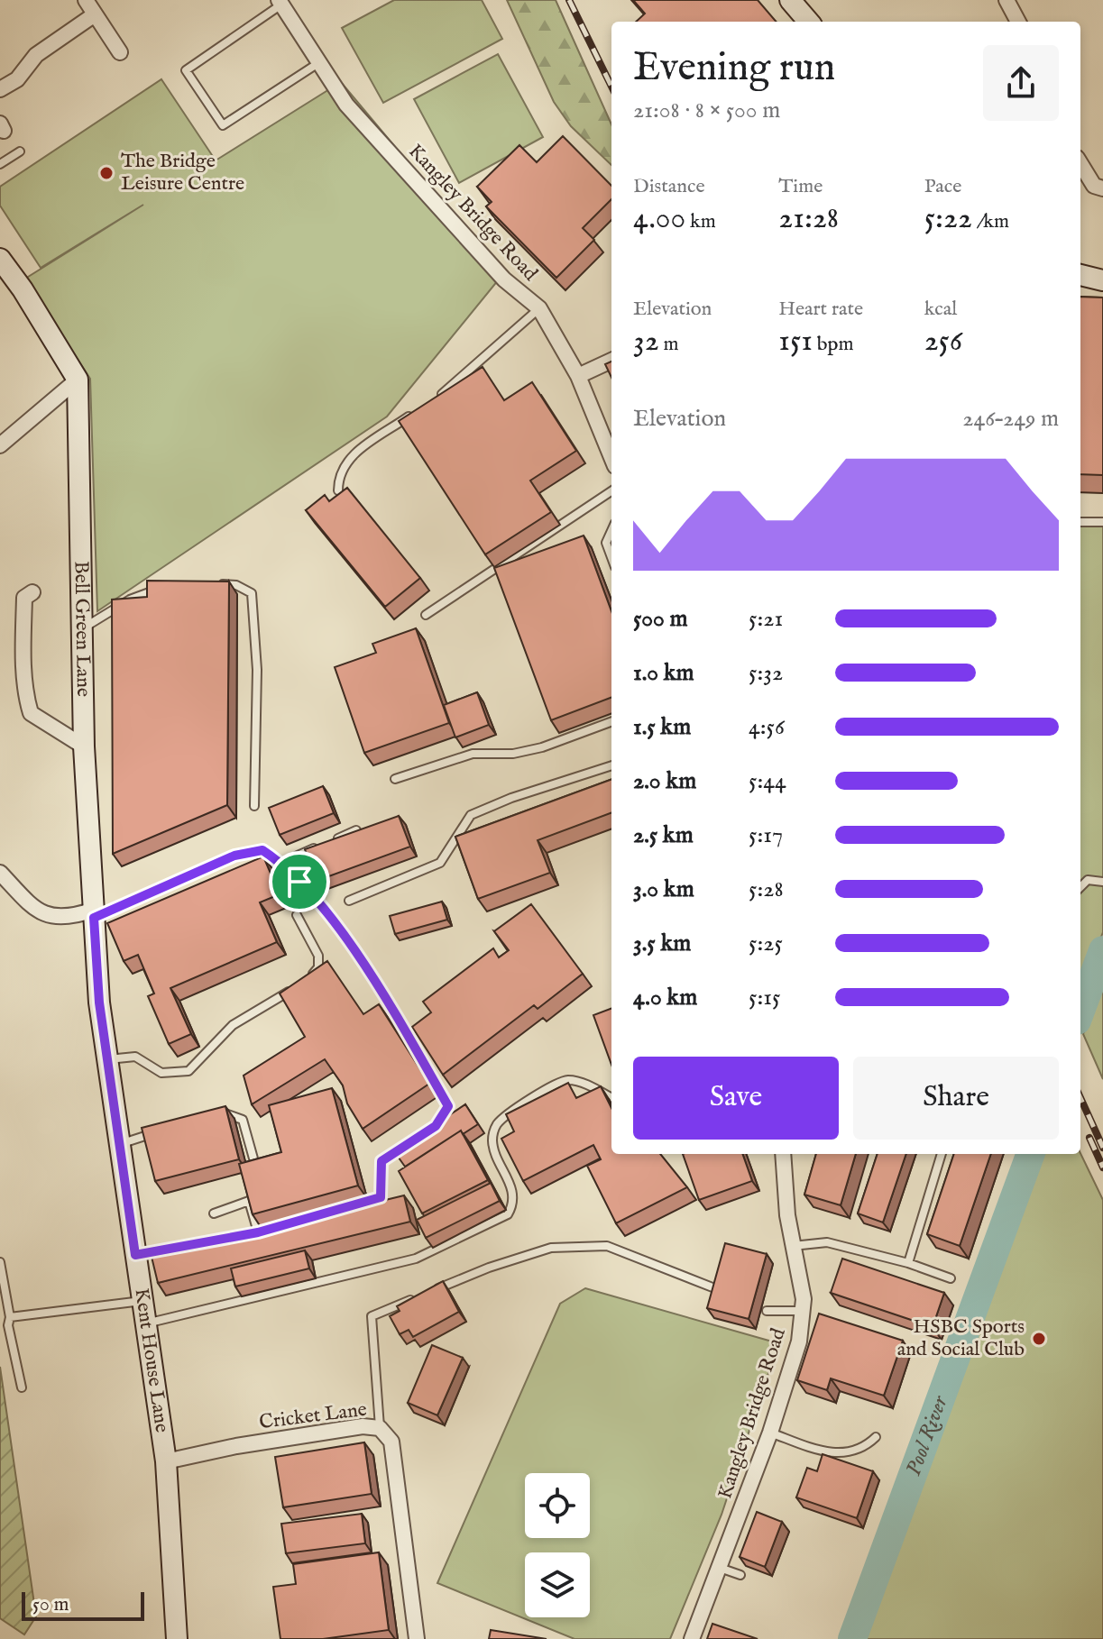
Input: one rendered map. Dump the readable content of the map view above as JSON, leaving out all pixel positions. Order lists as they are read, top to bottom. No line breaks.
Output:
{"streets":{"street":["Kangley Bridge Road","Bell Green Lane","Kent House Lane","Cricket Lane"]},"crossings":[["Bell Green Lane","Kent House Lane"],["Kent House Lane","Cricket Lane"]],"water":["Pool River"],"places":["The Bridge Leisure Centre","HSBC Sports and Social Club"],"scale_bar":"50 m","page":{"heading":["Evening run","21:08 · 8 × 500 m"],"stats":[["Distance","4.00 km"],["Time","21:28"],["Pace","5:22 /km"],["Elevation","32 m"],["Heart rate","151 bpm"],["kcal","256"]],"chart":["Elevation","246–249 m"],"list":[{"name":"500 m","note":"5:21"},{"name":"1.0 km","note":"5:32"},{"name":"1.5 km","note":"4:56"},{"name":"2.0 km","note":"5:44"},{"name":"2.5 km","note":"5:17"},{"name":"3.0 km","note":"5:28"},{"name":"3.5 km","note":"5:25"},{"name":"4.0 km","note":"5:15"}],"buttons":["Save","Share"],"scale":"50 m"}}
